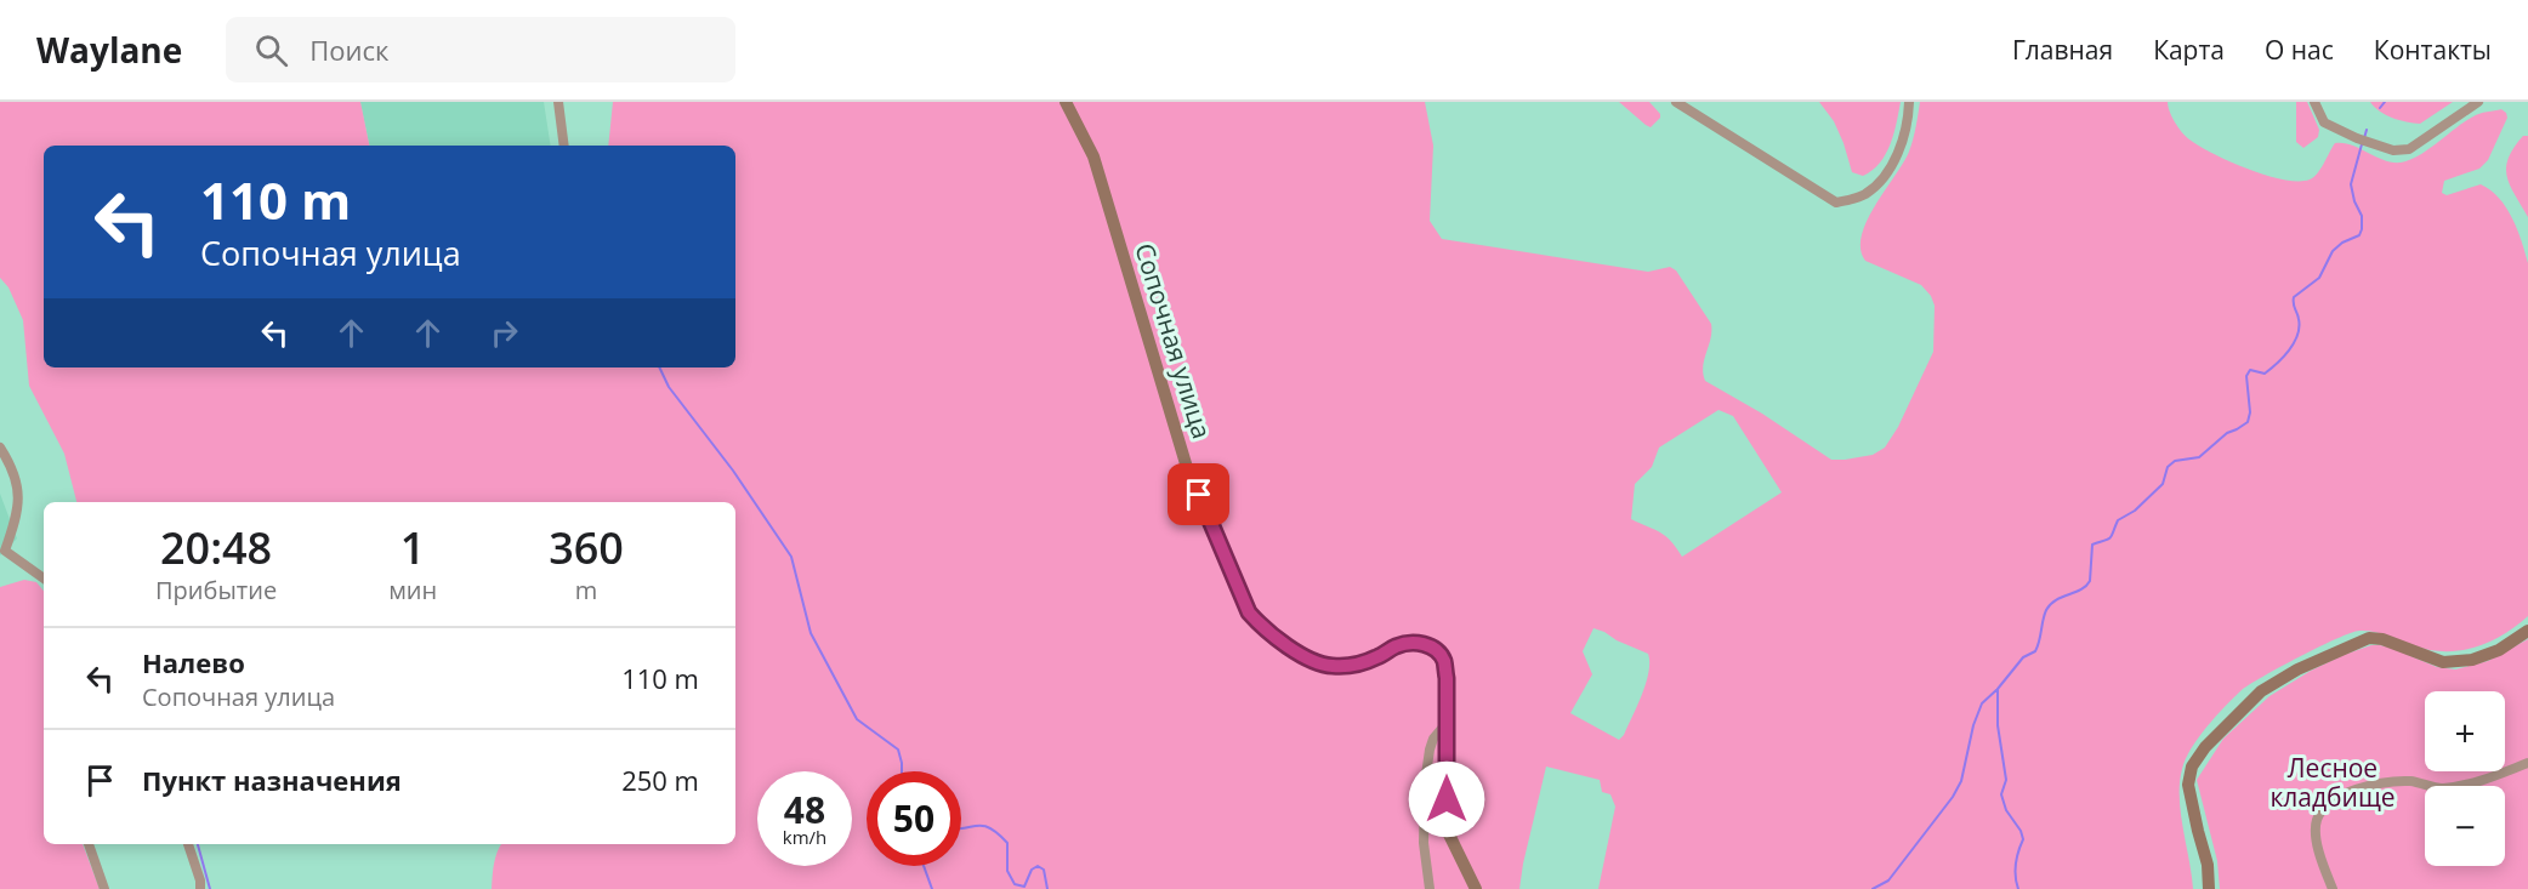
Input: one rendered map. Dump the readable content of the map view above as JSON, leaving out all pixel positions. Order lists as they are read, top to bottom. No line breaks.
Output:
{"streets":{"main road":["Сопочная улица"]},"parks":["Лесное кладбище"],"page":{"header":"Waylane","search":"Поиск","nav":["Главная","Карта","О нас","Контакты"],"turn":["110 m","Сопочная улица"],"eta":["20:48","Прибытие","1","мин","360","m"],"list":[{"name":"Налево","note":"Сопочная улица","value":"110 m"},{"name":"Пункт назначения","value":"250 m"}],"map_buttons":["+","−"],"speed":"48 km/h","limit":"50"}}
